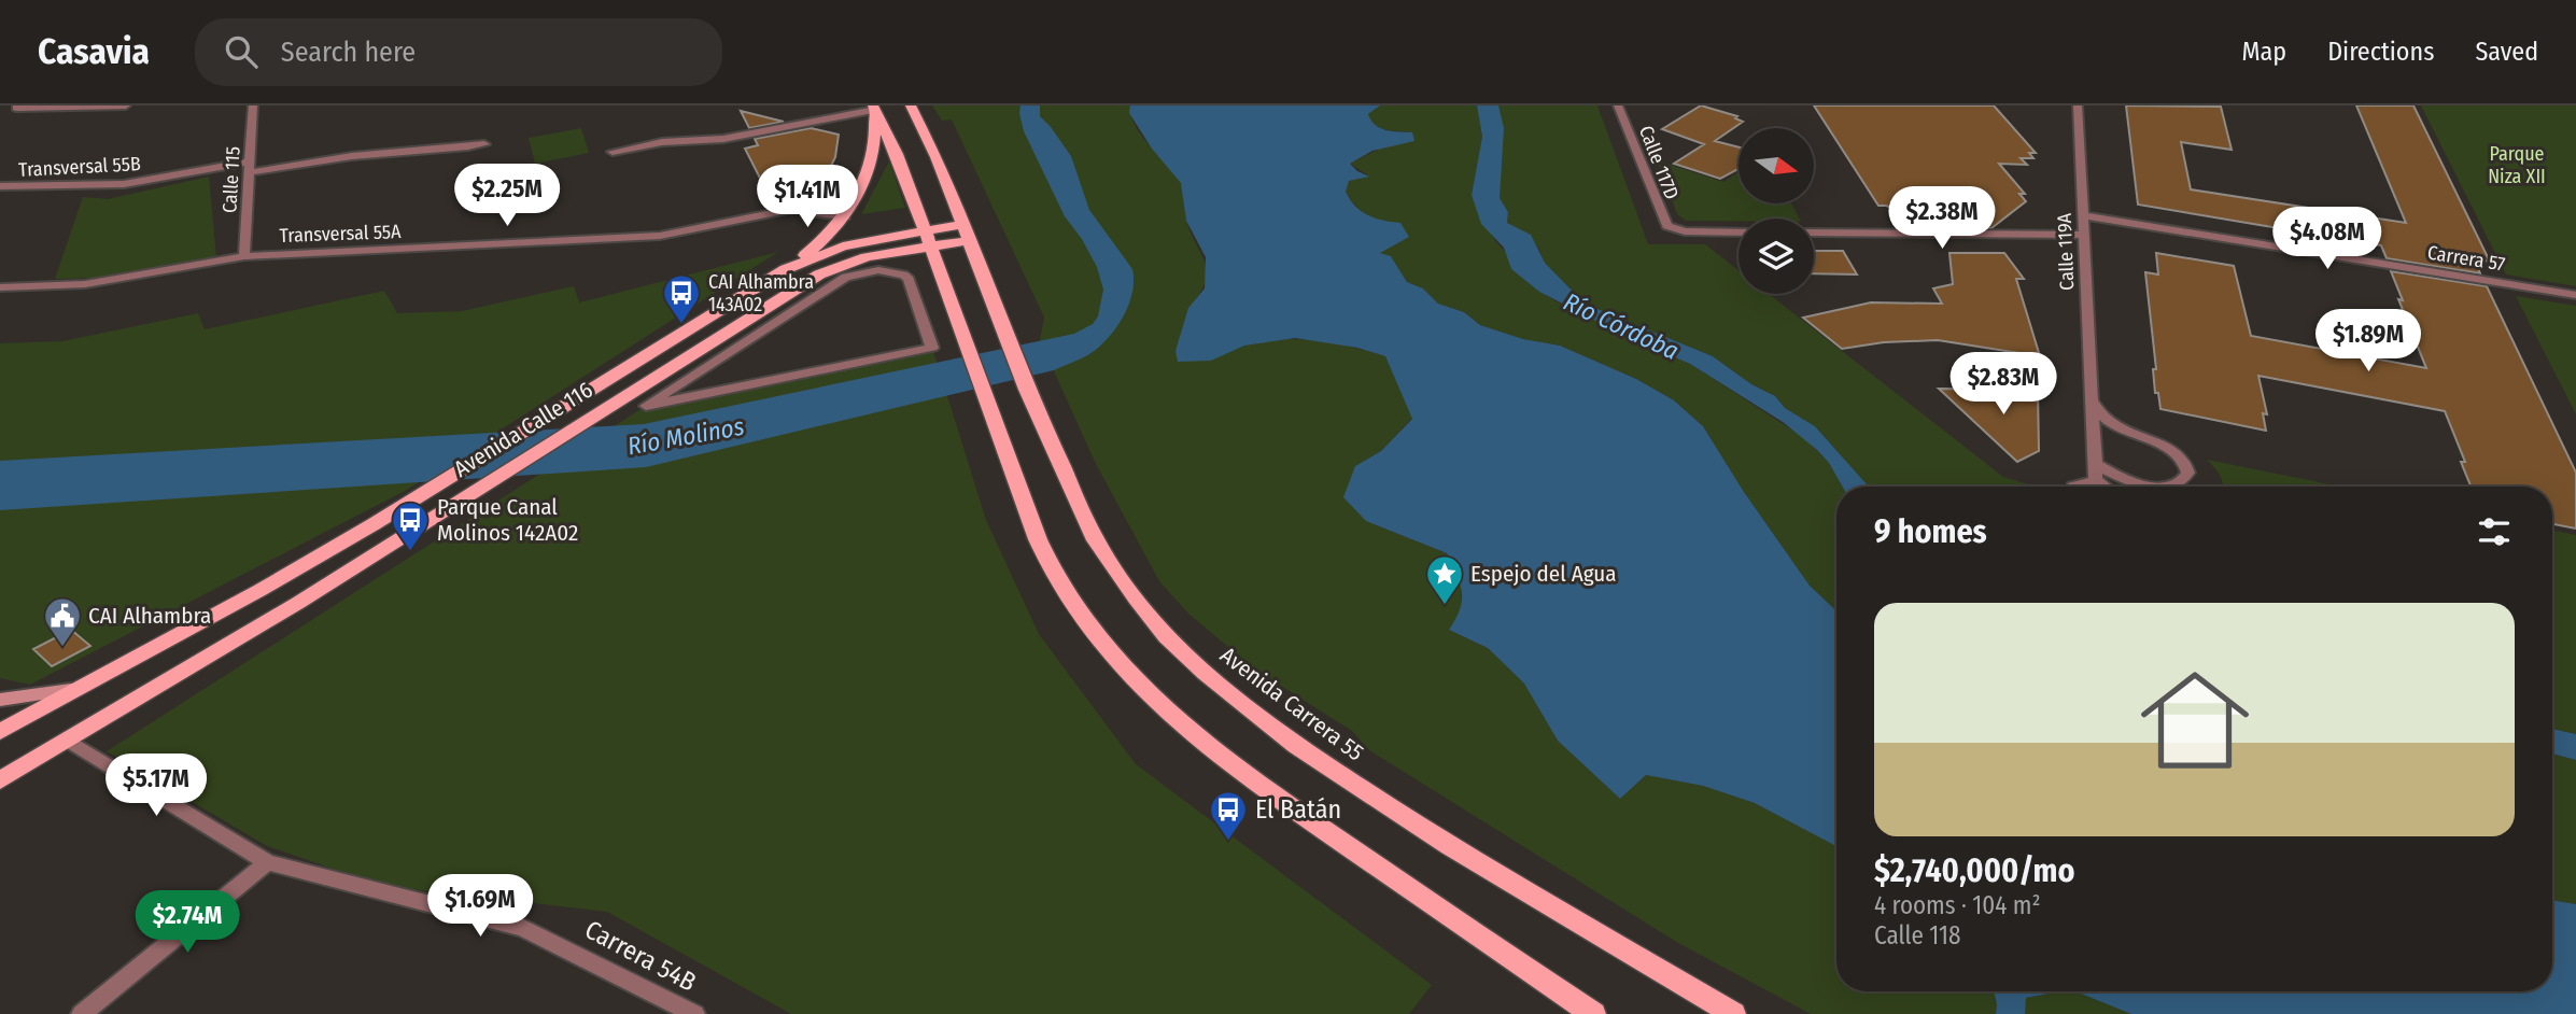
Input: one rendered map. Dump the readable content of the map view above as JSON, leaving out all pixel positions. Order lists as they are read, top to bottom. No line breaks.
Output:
{"streets":{"main road":["Avenida Calle 116","Avenida Carrera 55"],"street":["Calle 117D","Transversal 55B","Calle 115","Transversal 55A","Calle 119A","Carrera 57","Carrera 54B"]},"crossings":[["Transversal 55B","Calle 115"],["Calle 115","Transversal 55A"],["Calle 119A","Carrera 57"],["Avenida Calle 116","Avenida Carrera 55"],["Avenida Calle 116","Carrera 54B"]],"water":["Río Córdoba","Río Molinos"],"parks":["Parque Niza XII"],"places":{"bus stop":["CAI Alhambra 143A02","Parque Canal Molinos 142A02","El Batán"],"place":["Espejo del Agua"],"public building":["CAI Alhambra"]},"north":"right","page":{"header":"Casavia","search":"Search here","nav":["Map","Directions","Saved"],"price":["$2.25M","$1.41M","$2.38M","$4.08M","$1.89M","$2.83M","$5.17M","$1.69M","$2.74M"],"heading":"9 homes","list":[{"name":"$2,740,000/mo","note":"4 rooms · 104 m² · Calle 118"}]}}
